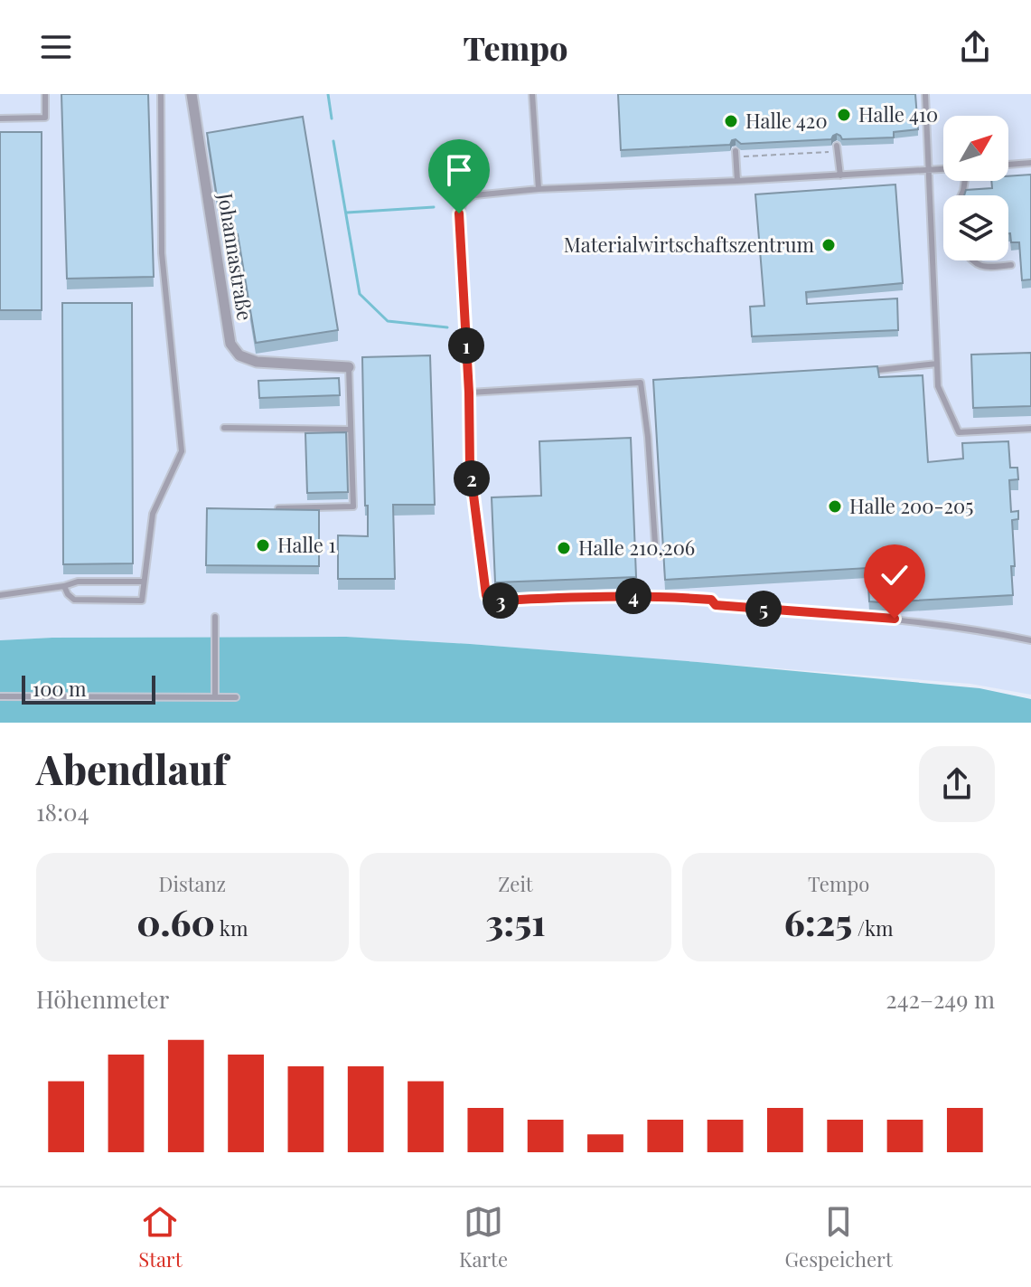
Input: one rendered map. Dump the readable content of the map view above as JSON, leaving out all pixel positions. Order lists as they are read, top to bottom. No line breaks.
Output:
{"streets":{"street":["Johannastraße"]},"places":["Halle 410","Halle 420","Materialwirtschaftszentrum","Halle 200-205","Halle 1","Halle 210,206"],"scale_bar":"100 m","north":"top right","page":{"header":"Tempo","pins":["1","2","4","3","5"],"scale":"100 m","heading":["Abendlauf","18:04"],"stats":[["Distanz","0.60 km"],["Zeit","3:51"],["Tempo","6:25 /km"]],"chart":["Höhenmeter","242–249 m"],"tabs":["Start","Karte","Gespeichert"]}}
